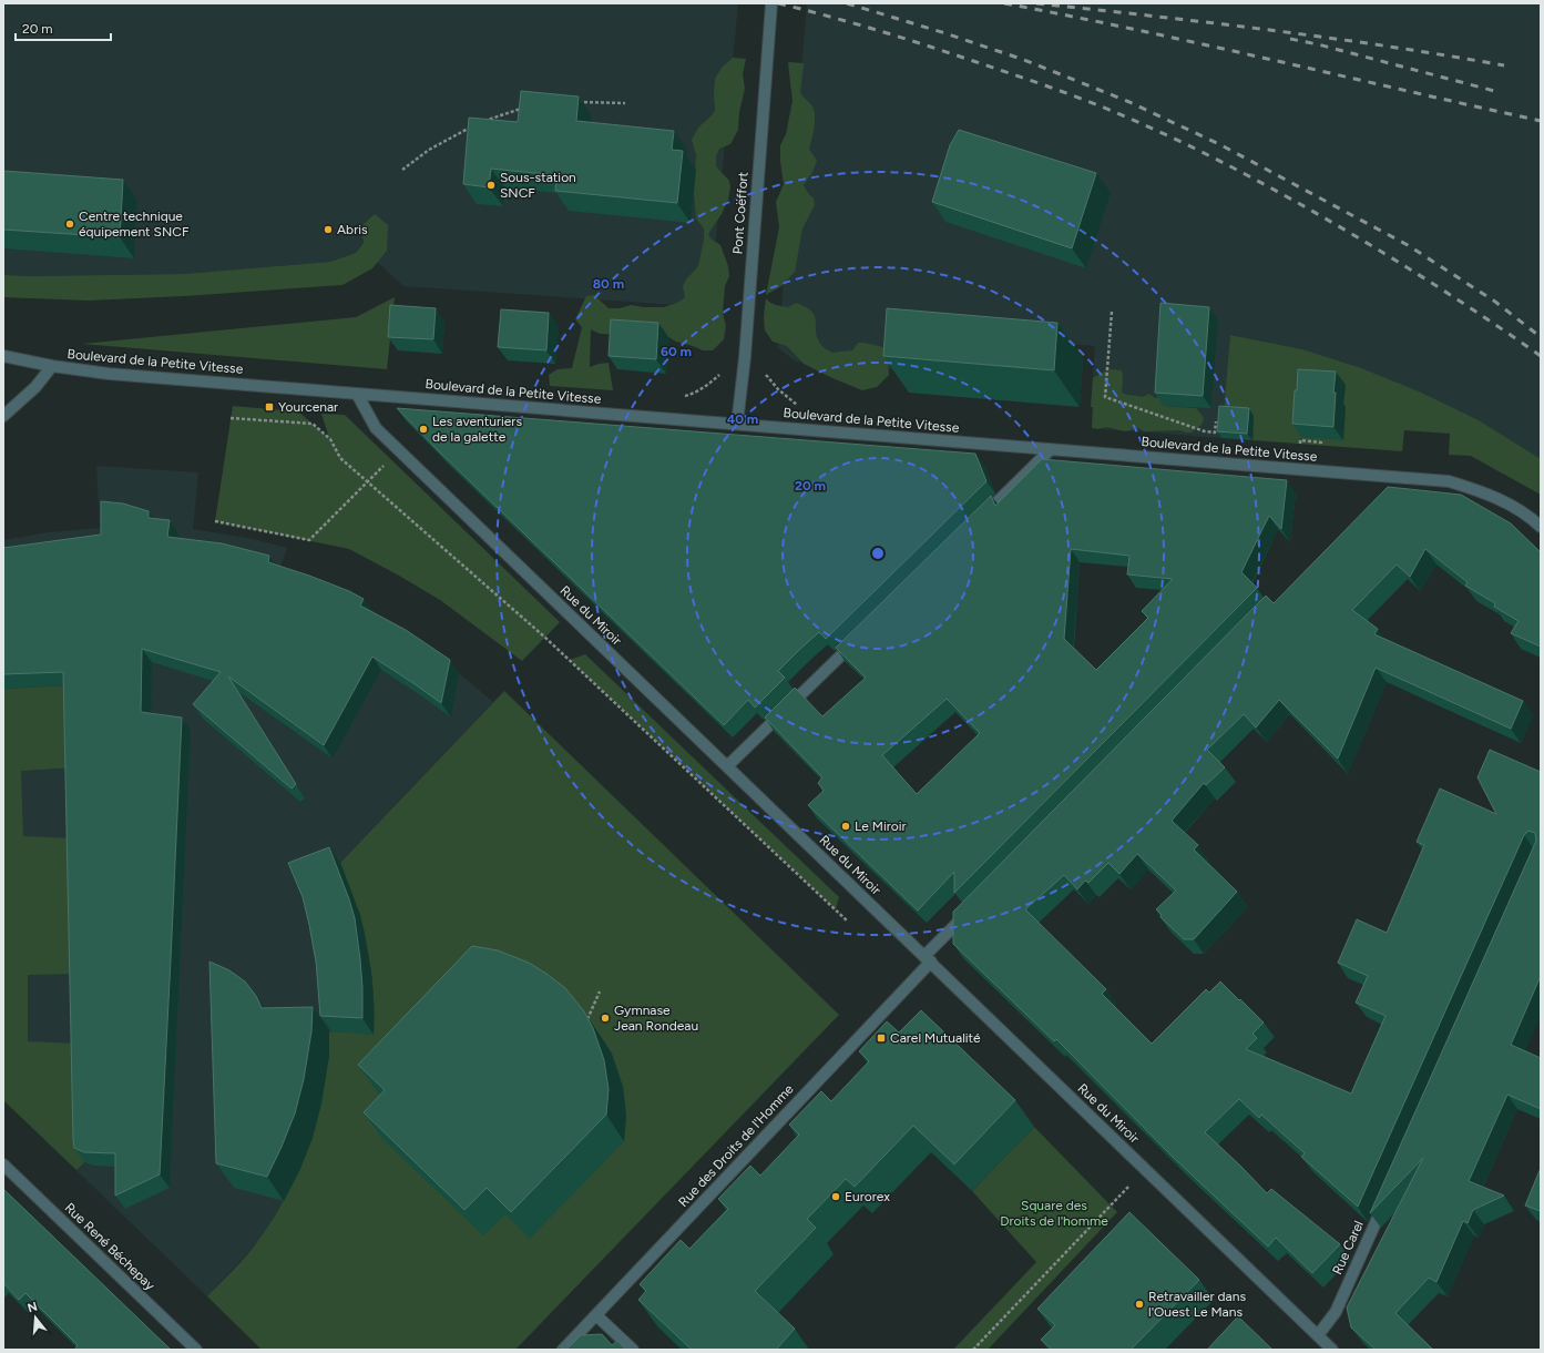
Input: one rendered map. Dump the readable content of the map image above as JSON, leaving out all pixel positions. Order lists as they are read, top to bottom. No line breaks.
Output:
{"streets":{"street":["Pont Coëffort","Boulevard de la Petite Vitesse","Rue du Miroir","Rue des Droits de l'Homme","Rue René Béchepay","Rue Carel"]},"crossings":[["Pont Coëffort","Boulevard de la Petite Vitesse"],["Boulevard de la Petite Vitesse","Rue du Miroir"],["Rue du Miroir","Rue des Droits de l'Homme"],["Rue du Miroir","Rue Carel"]],"parks":["Square des Droits de l'homme"],"places":{"other":["Sous-station SNCF","Centre technique équipement SNCF","Abris","Les aventuriers de la galette","Le Miroir","Gymnase Jean Rondeau","Eurorex","Retravailler dans l'Ouest Le Mans"],"transit":["Yourcenar","Carel Mutualité"]},"scale_bar":"20 m","north":"top","rings":["80 m","60 m","40 m","20 m"]}
